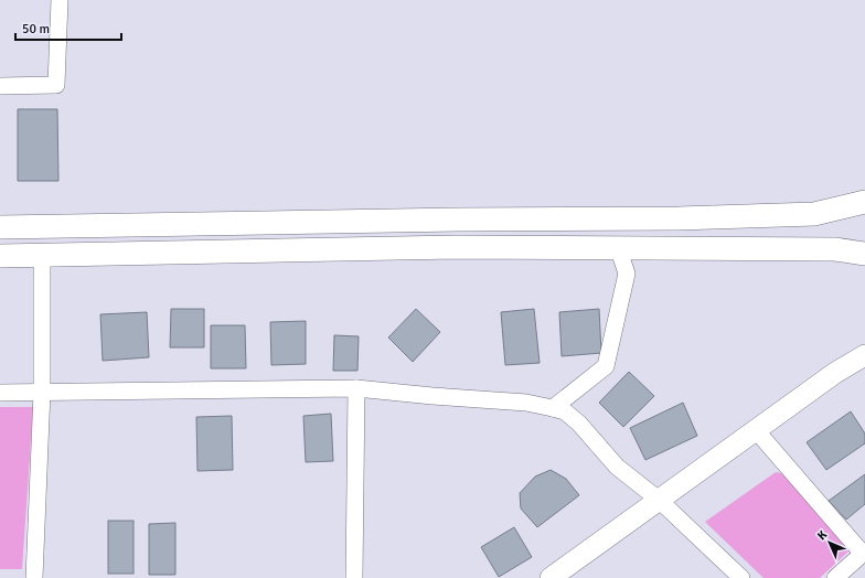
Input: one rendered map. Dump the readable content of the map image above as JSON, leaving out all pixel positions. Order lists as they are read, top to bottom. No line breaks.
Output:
{"scale_bar":"50 m","north":"top left"}
